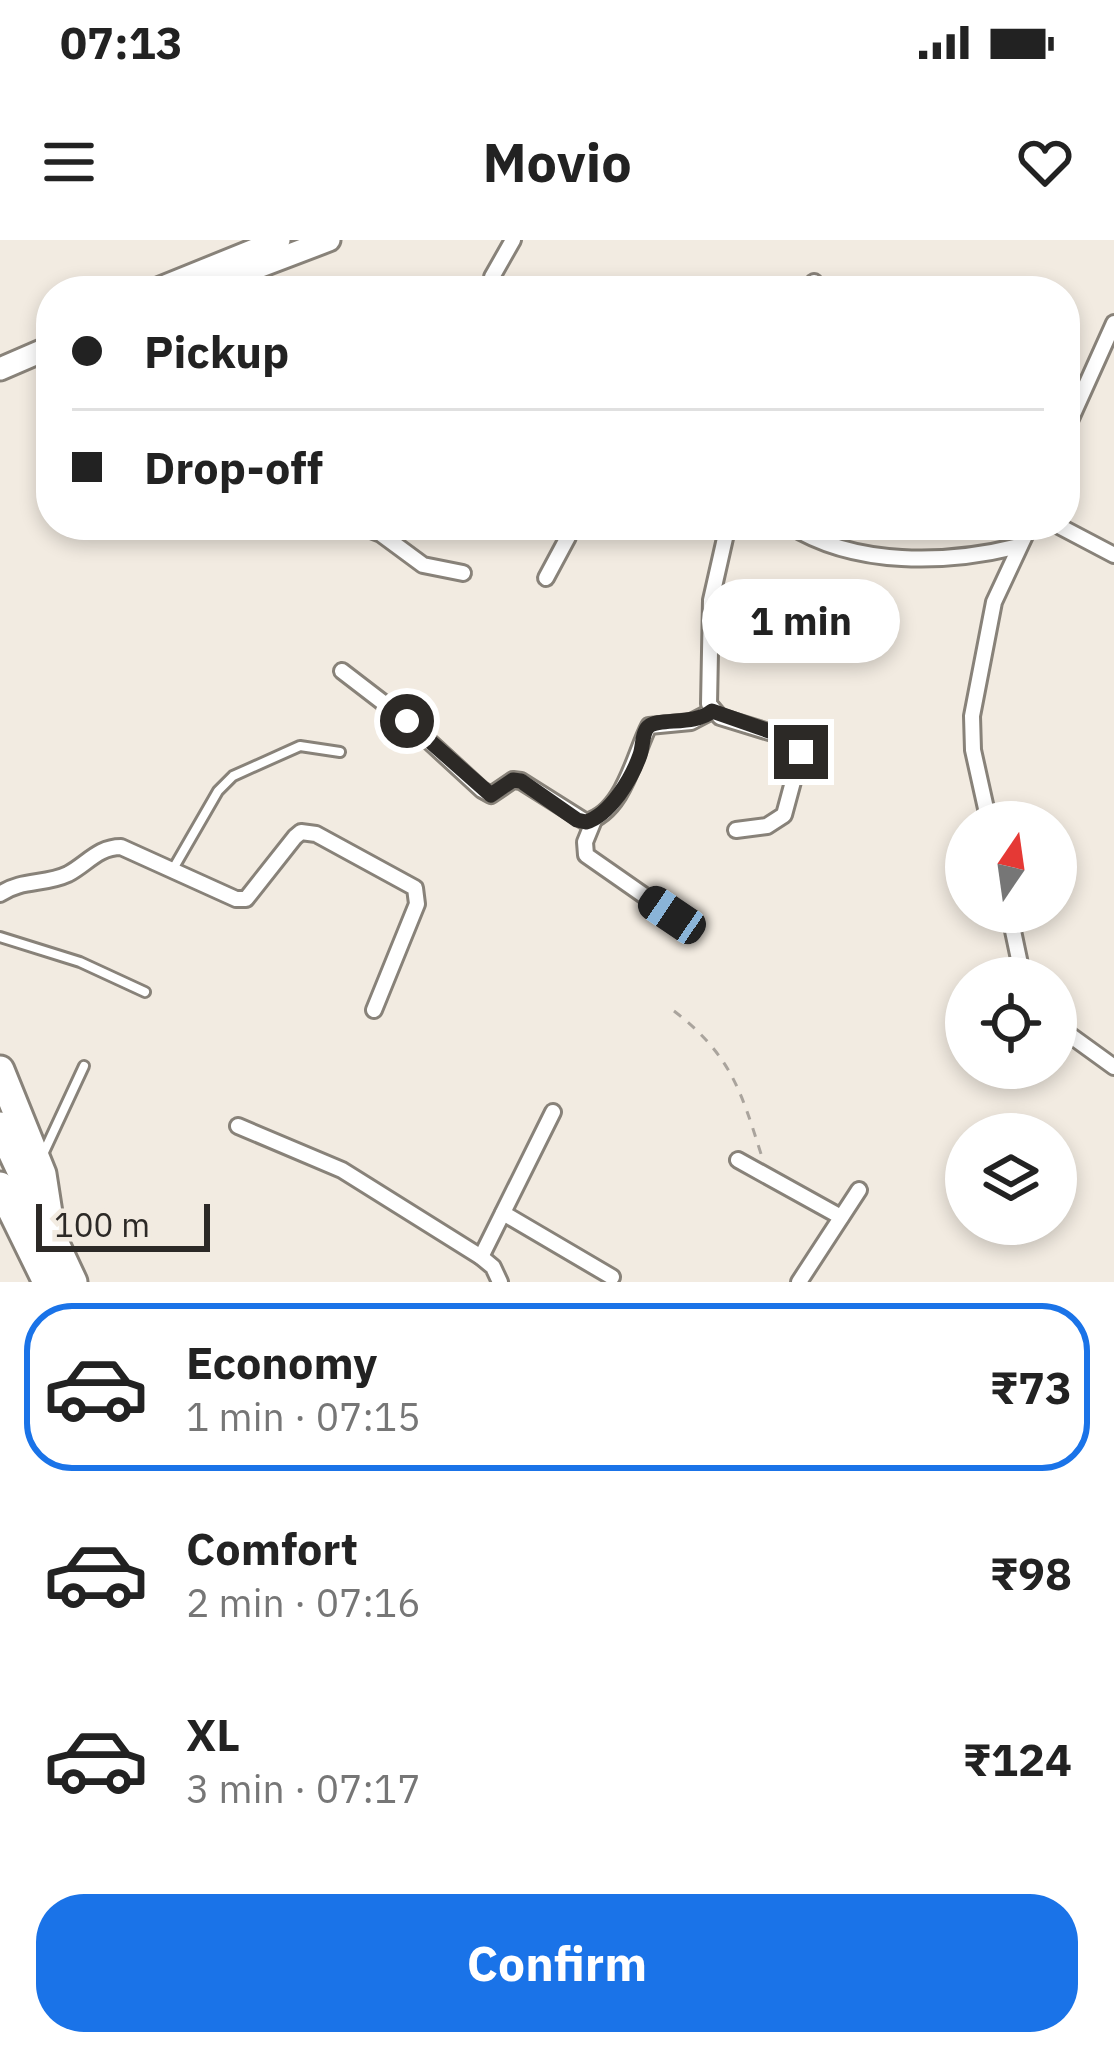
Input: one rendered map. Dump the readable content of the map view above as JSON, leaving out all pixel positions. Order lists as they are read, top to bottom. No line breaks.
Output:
{"scale_bar":"100 m","north":"top","page":{"status":"07:13","header":"Movio","banner":["Pickup","Drop-off"],"bubble":"1 min","scale":"100 m","list":[{"name":"Economy","note":"1 min · 07:15","value":"₹73"},{"name":"Comfort","note":"2 min · 07:16","value":"₹98"},{"name":"XL","note":"3 min · 07:17","value":"₹124"}],"buttons":"Confirm"}}
